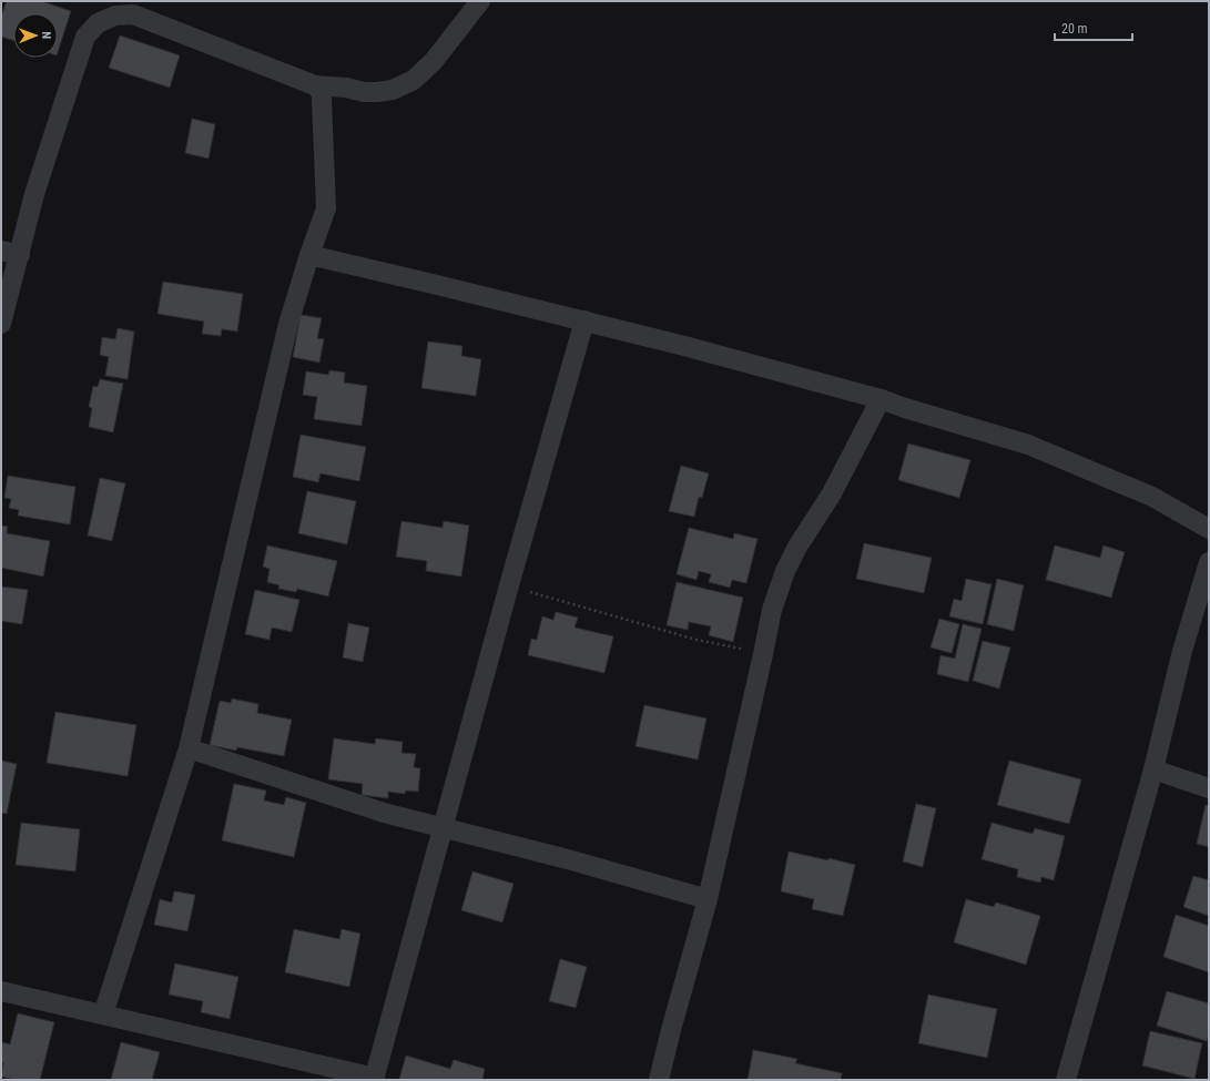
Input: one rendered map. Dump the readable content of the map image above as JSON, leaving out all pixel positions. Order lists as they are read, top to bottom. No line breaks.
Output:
{"scale_bar":"20 m","north":"right"}
